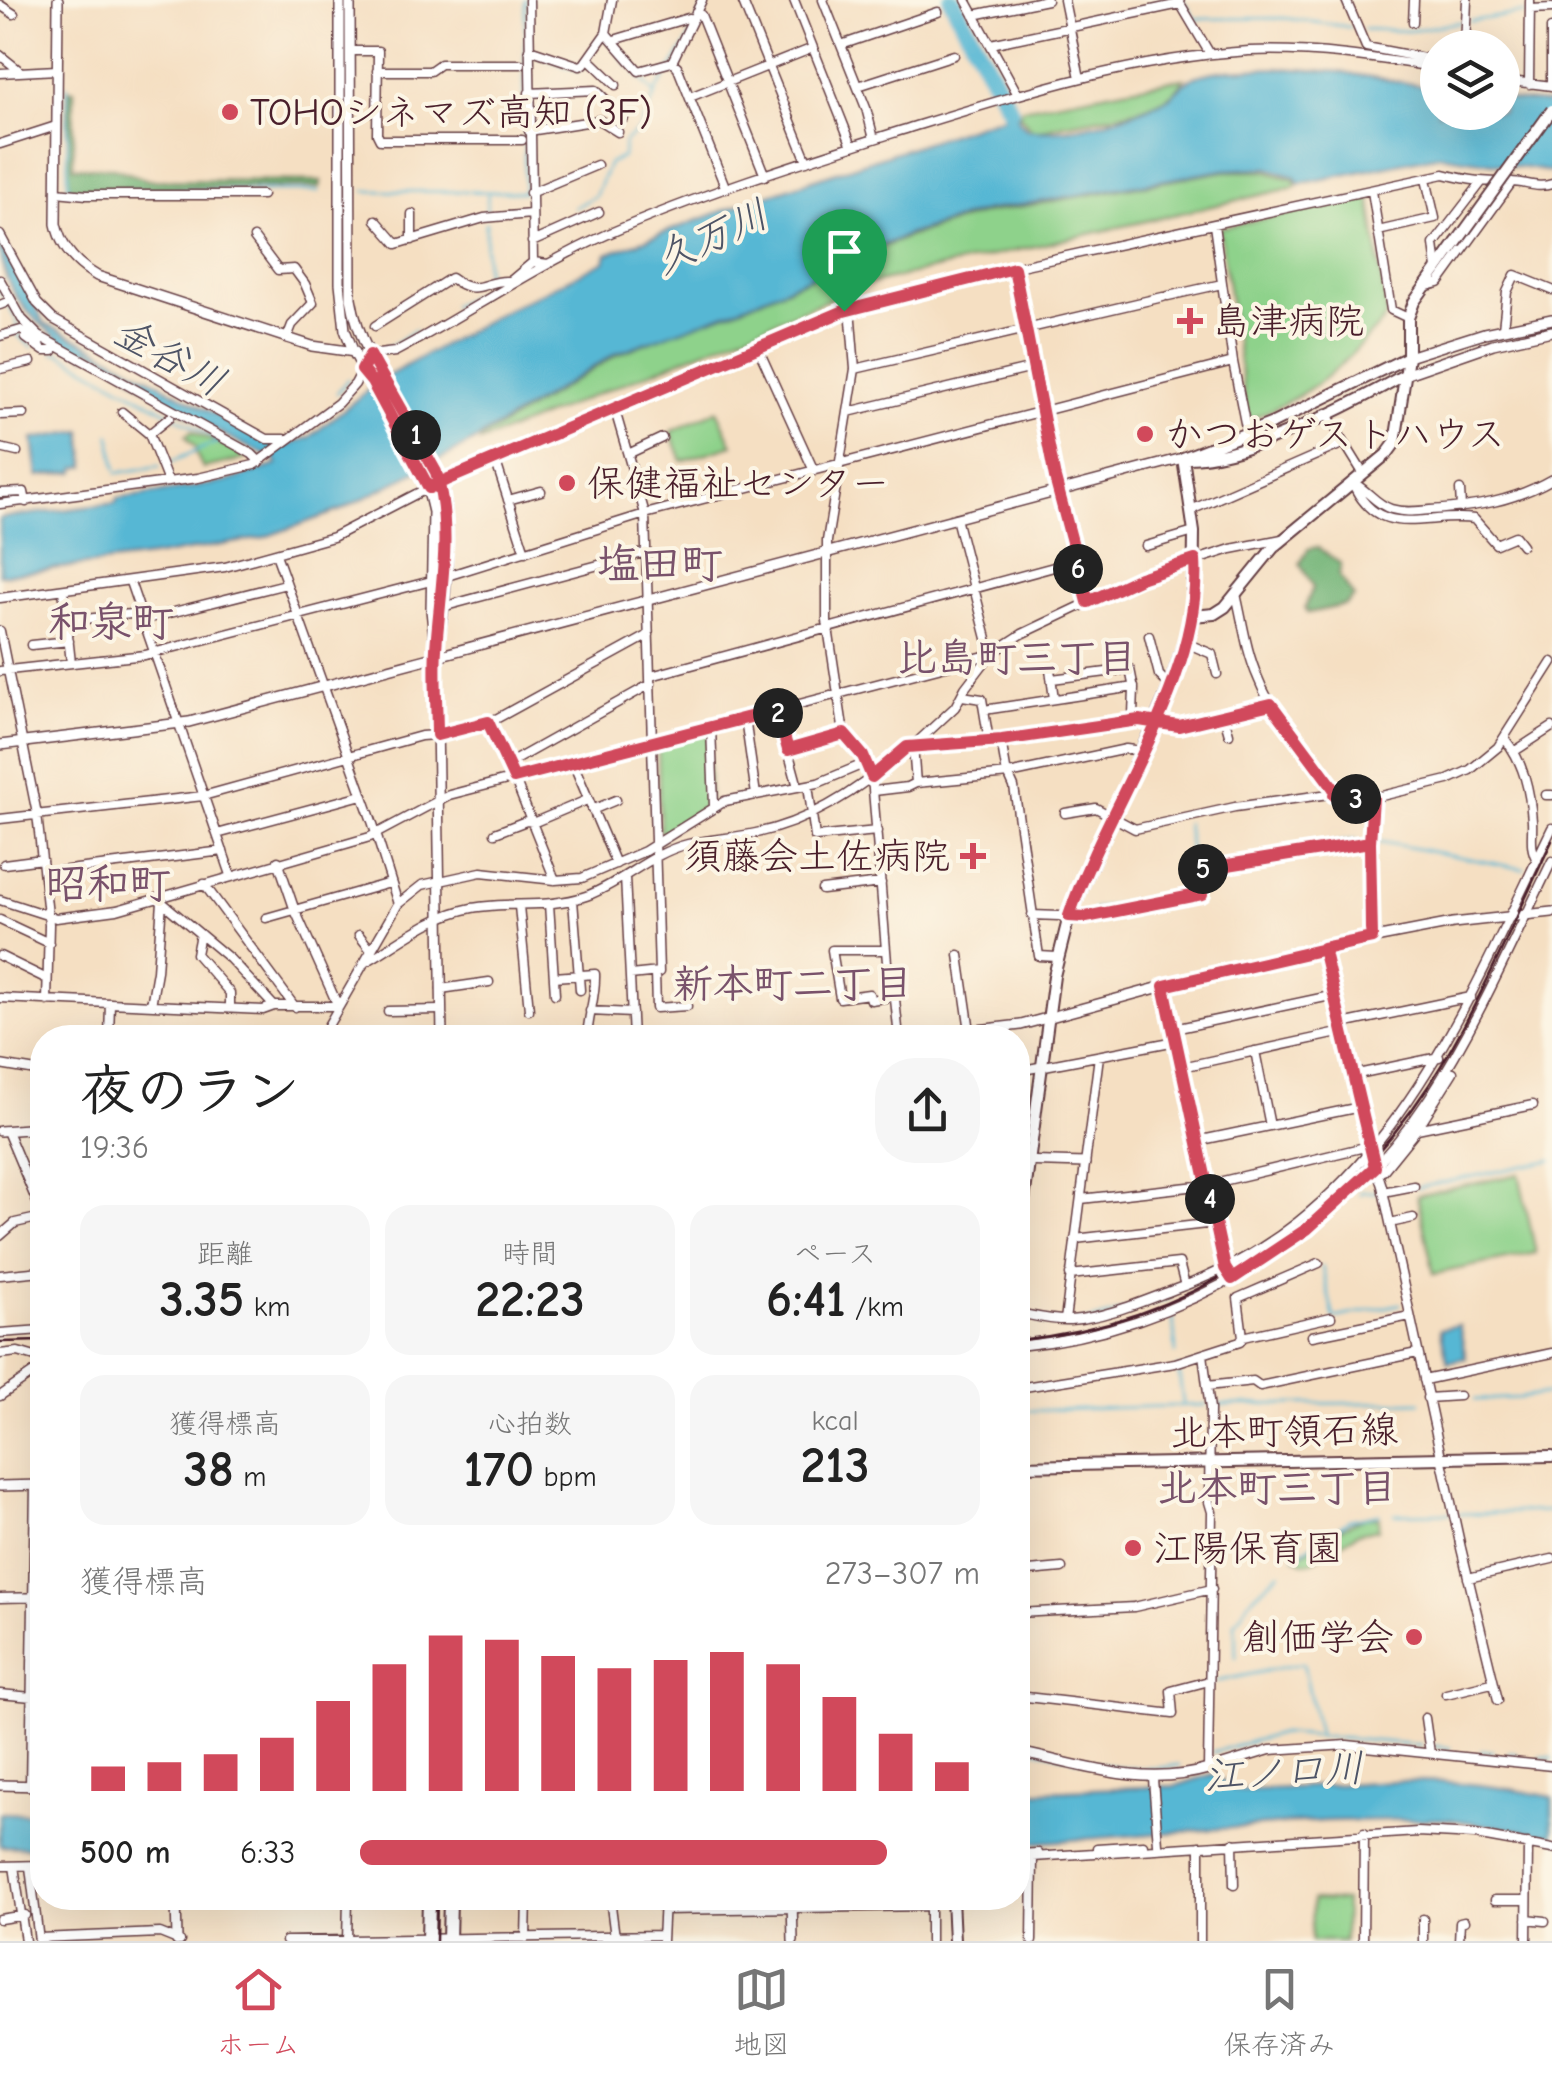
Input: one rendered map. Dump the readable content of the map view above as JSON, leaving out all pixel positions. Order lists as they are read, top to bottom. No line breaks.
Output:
{"streets":{"main road":["北本町領石線"]},"districts":["塩田町","和泉町","比島町三丁目","昭和町","新本町二丁目","北本町三丁目"],"water":["久万川","金谷川","江ノ口川"],"places":{"other":["TOHOシネマズ高知 (3F)","かつおゲストハウス","保健福祉センター","江陽保育園","創価学会"],"health":["島津病院","須藤会土佐病院"]},"page":{"pins":["1","6","2","3","5","4"],"heading":["夜のラン","19:36"],"stats":[["距離","3.35 km"],["時間","22:23"],["ペース","6:41 /km"],["獲得標高","38 m"],["心拍数","170 bpm"],["kcal","213"]],"chart":["獲得標高","273–307 m"],"list":[{"name":"500 m","note":"6:33"}],"tabs":["ホーム","地図","保存済み"]}}
